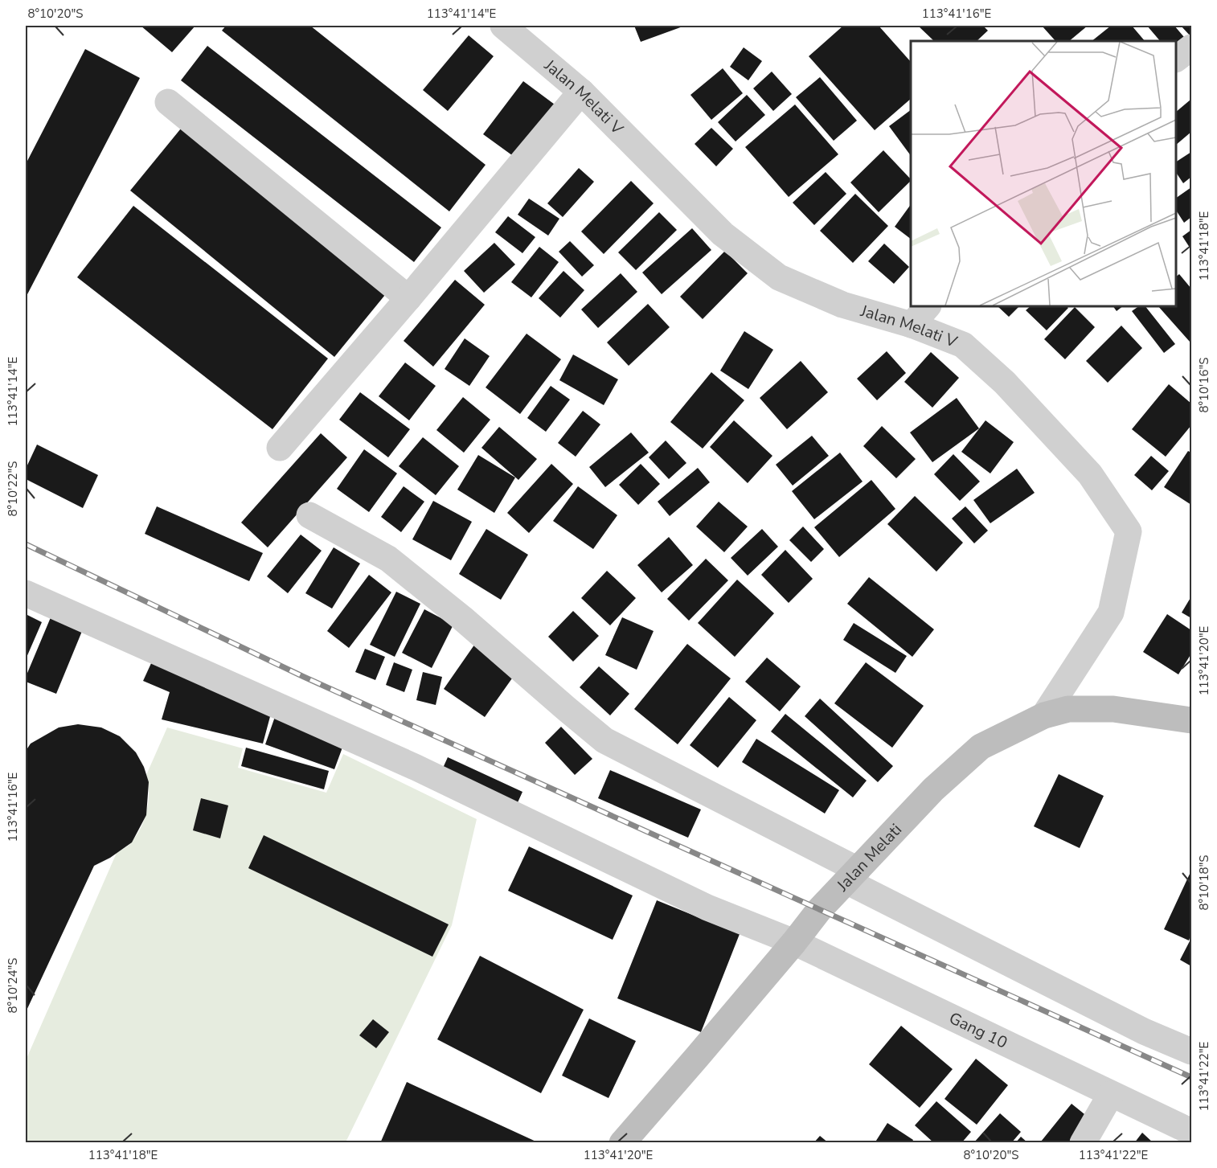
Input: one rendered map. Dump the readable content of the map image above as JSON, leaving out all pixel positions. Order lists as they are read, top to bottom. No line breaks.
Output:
{"streets":{"main road":["Jalan Melati"],"street":["Jalan Melati V","Gang 10"]},"crossings":[["Jalan Melati V","Jalan Melati"],["Jalan Melati","Gang 10"]],"coordinates":["8°10'20\"S","113°41'14\"E","113°41'16\"E","113°41'18\"E","8°10'16\"S","8°10'22\"S","113°41'20\"E","8°10'18\"S","8°10'24\"S","113°41'22\"E"]}
